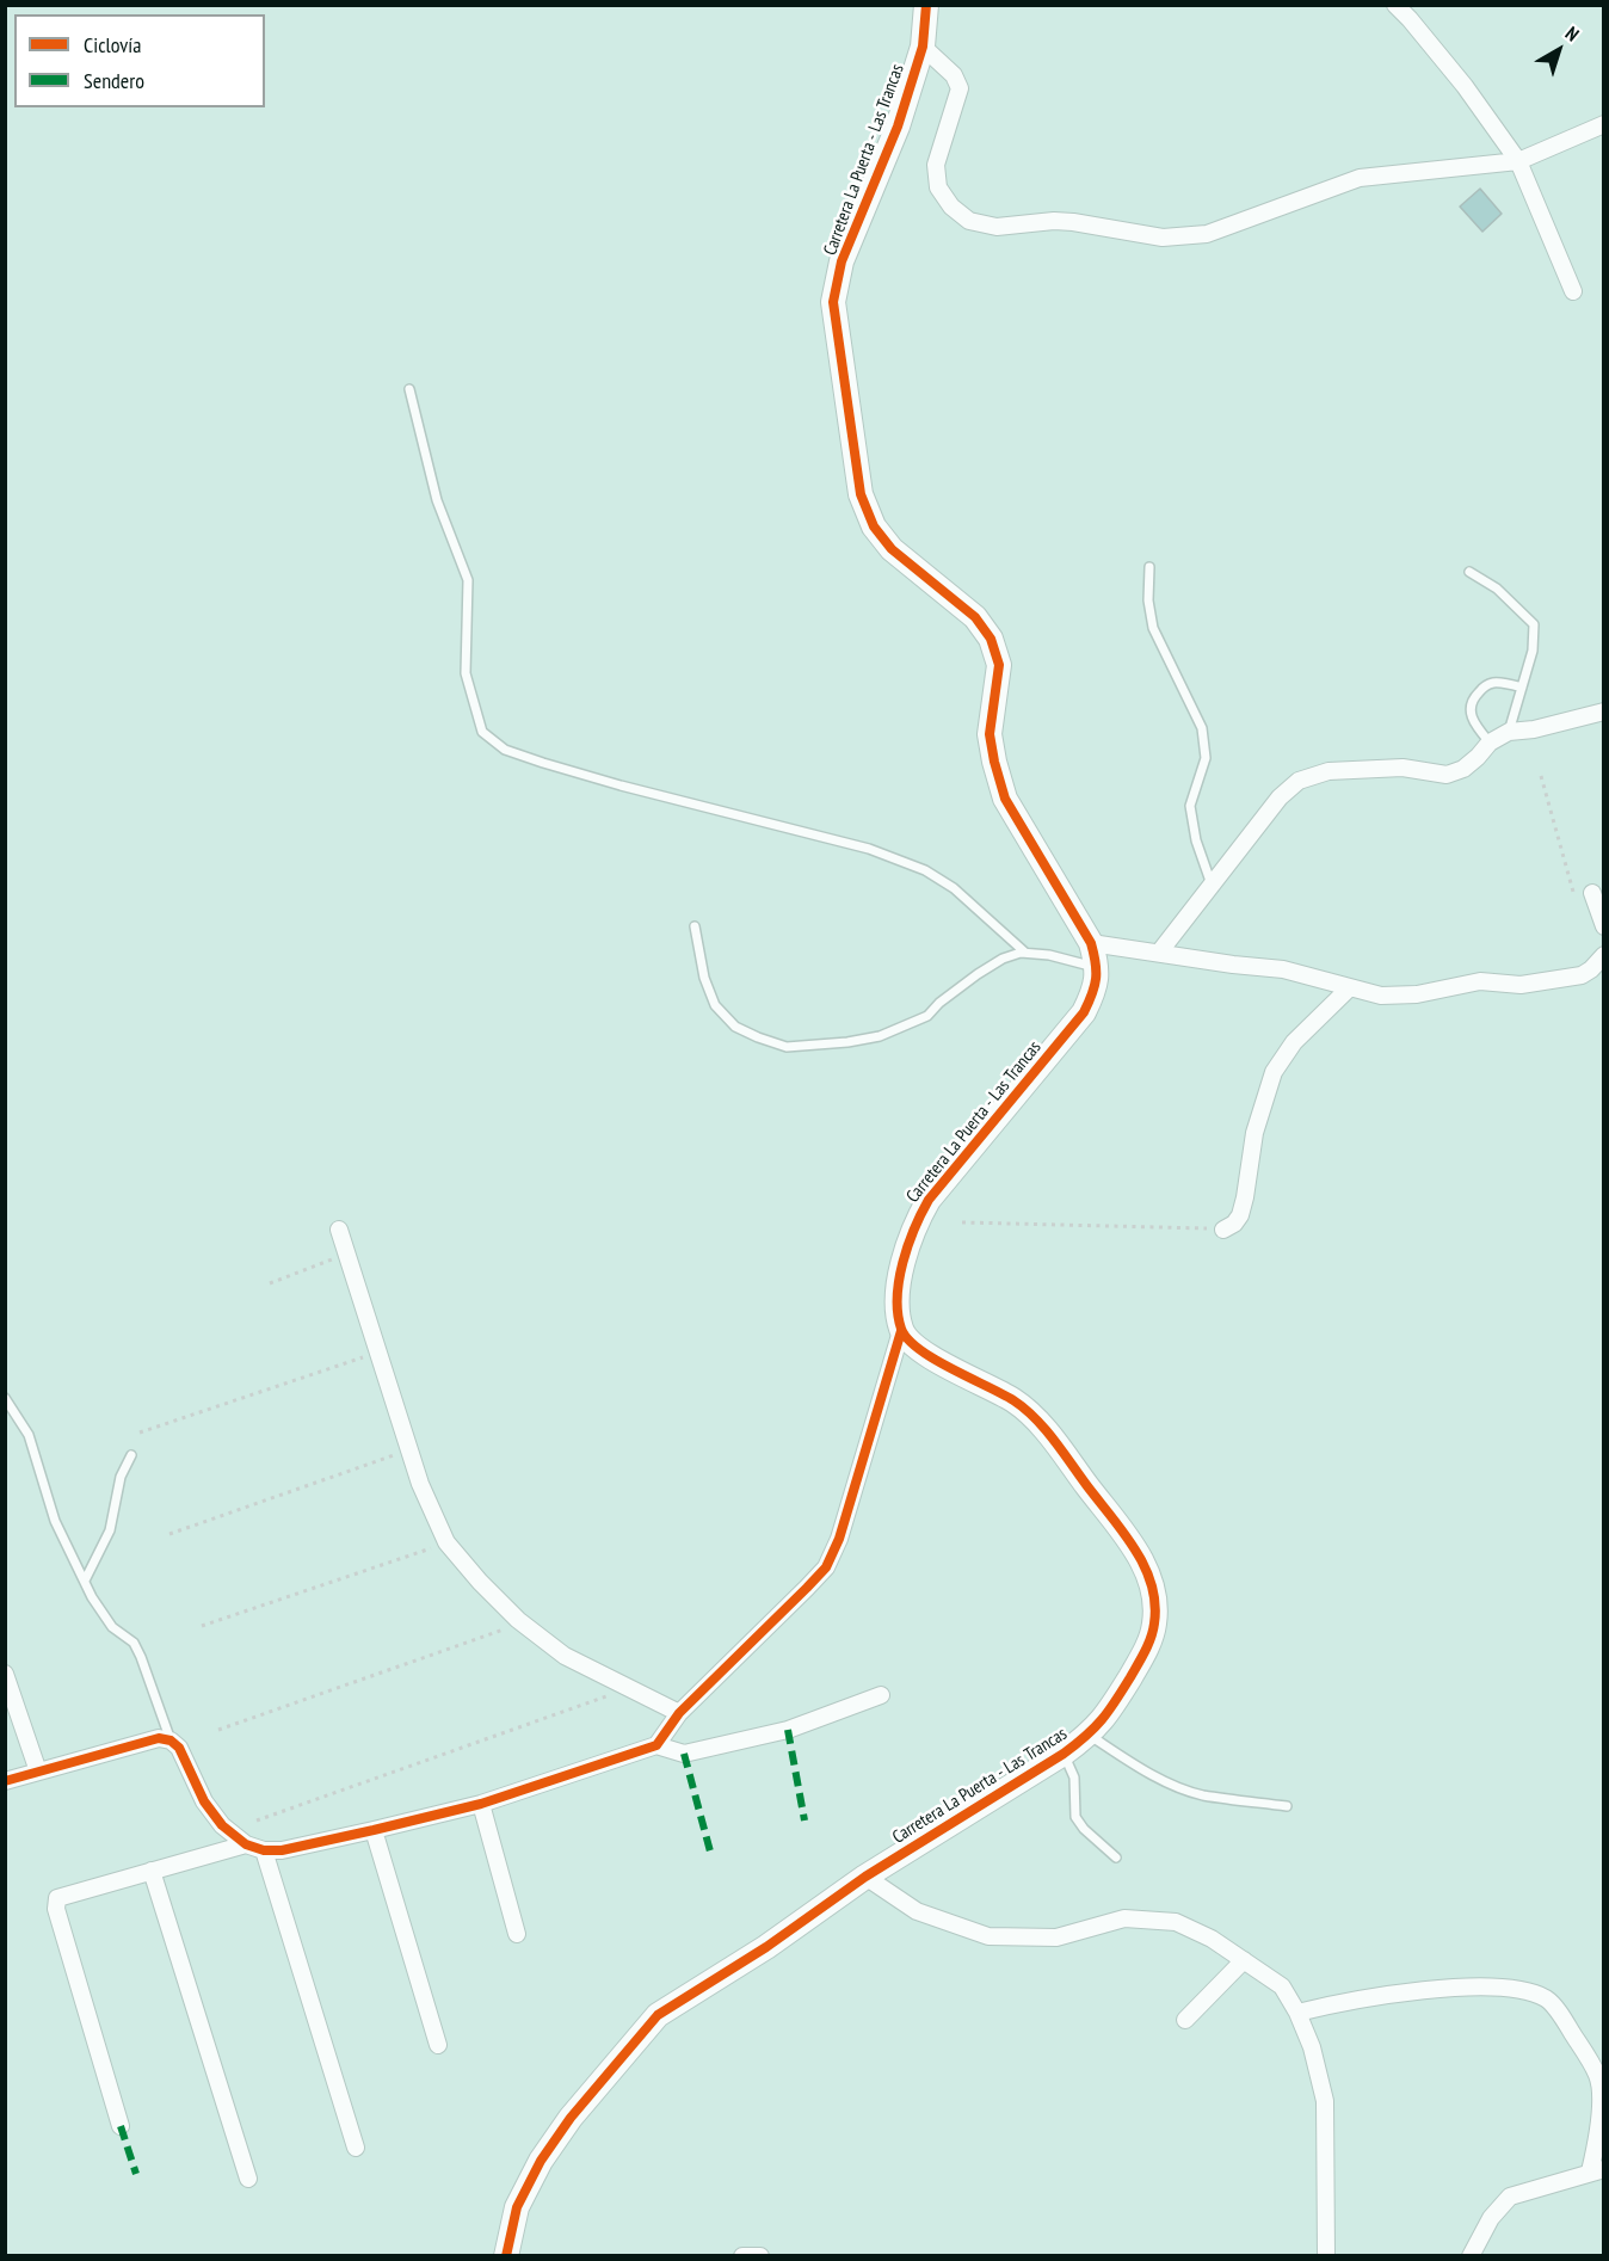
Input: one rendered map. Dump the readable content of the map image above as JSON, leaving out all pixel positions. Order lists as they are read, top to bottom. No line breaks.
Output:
{"streets":{"street":["Carretera La Puerta - Las Trancas"]},"legend":["Ciclovía","Sendero"],"north":"top right"}
